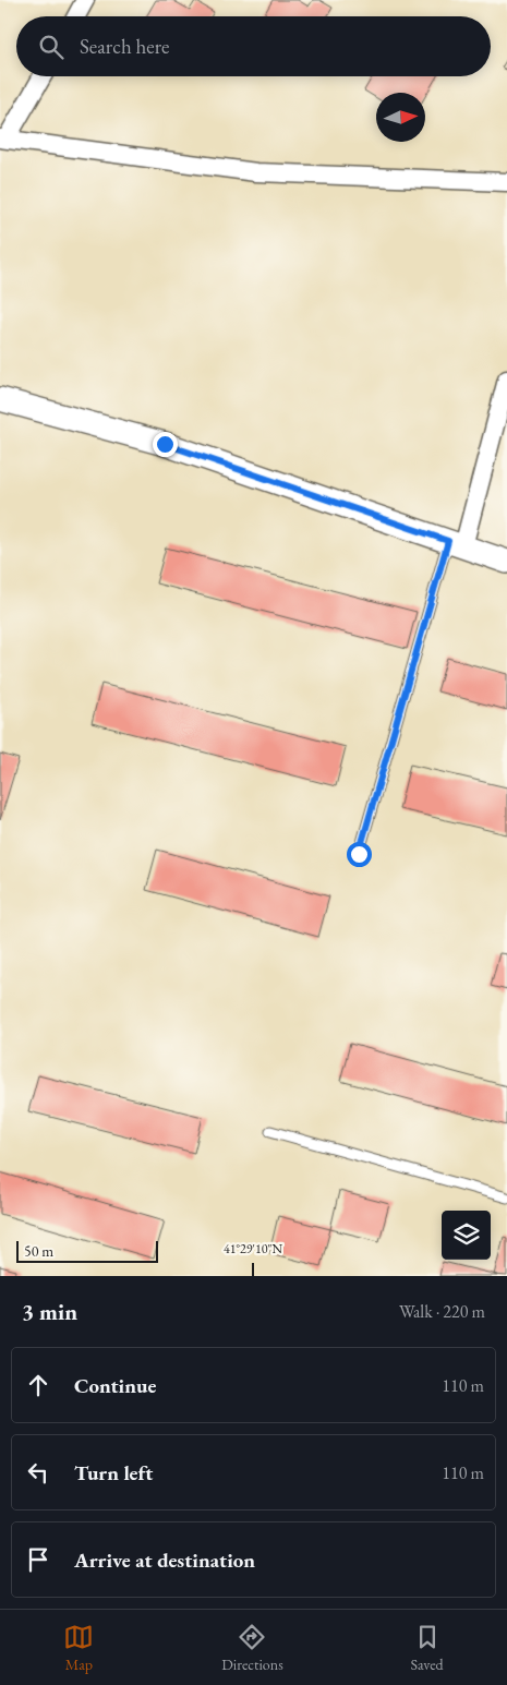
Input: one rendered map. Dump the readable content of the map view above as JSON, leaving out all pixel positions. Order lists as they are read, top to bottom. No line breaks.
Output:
{"scale_bar":"50 m","north":"right","page":{"search":"Search here","scale":"50 m","heading":["3 min","Walk · 220 m"],"list":[["Continue","110 m"],["Turn left","110 m"],"Arrive at destination"],"nav":["Map","Directions","Saved"]},"coordinates":["41°29'10\"N"]}
